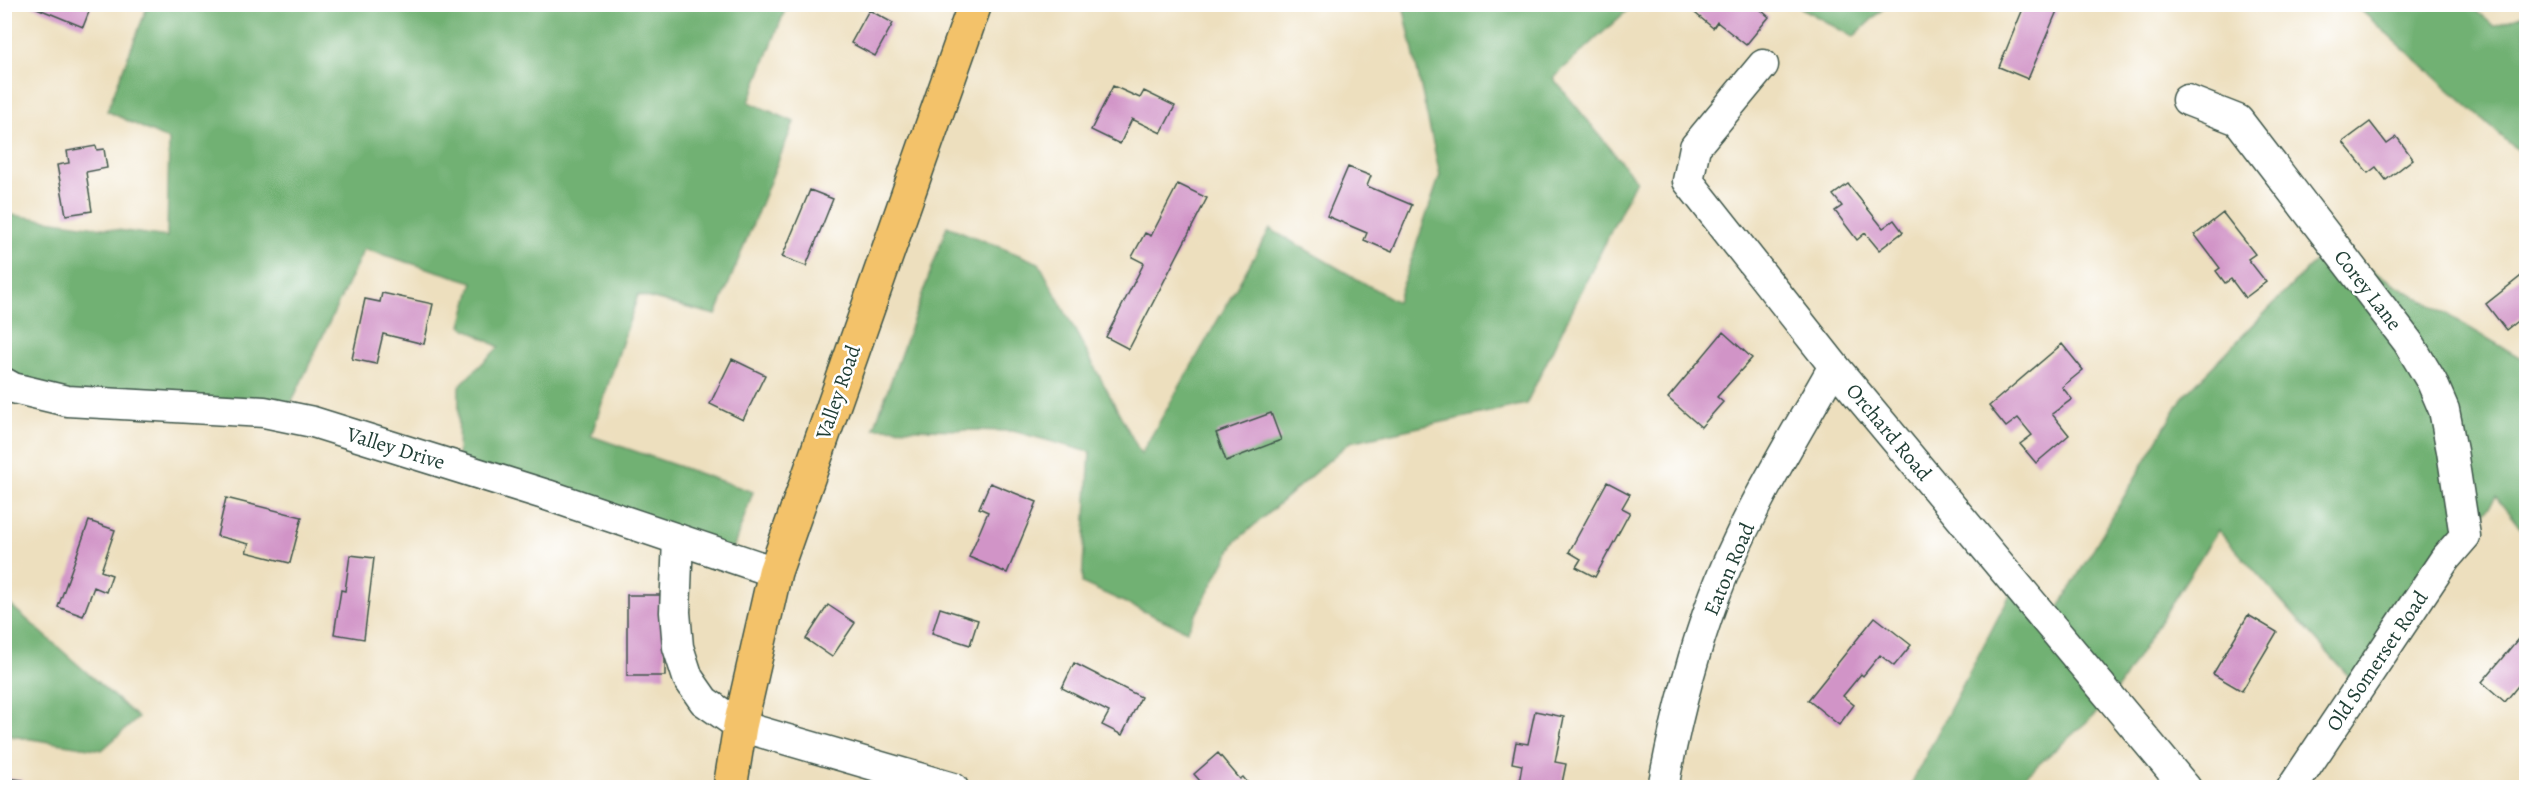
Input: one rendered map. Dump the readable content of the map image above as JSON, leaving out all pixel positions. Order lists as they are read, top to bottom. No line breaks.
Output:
{"streets":{"main road":["Valley Road"],"street":["Corey Lane","Orchard Road","Valley Drive","Eaton Road","Old Somerset Road"]},"crossings":[["Corey Lane","Old Somerset Road"],["Valley Road","Valley Drive"],["Orchard Road","Eaton Road"]]}
